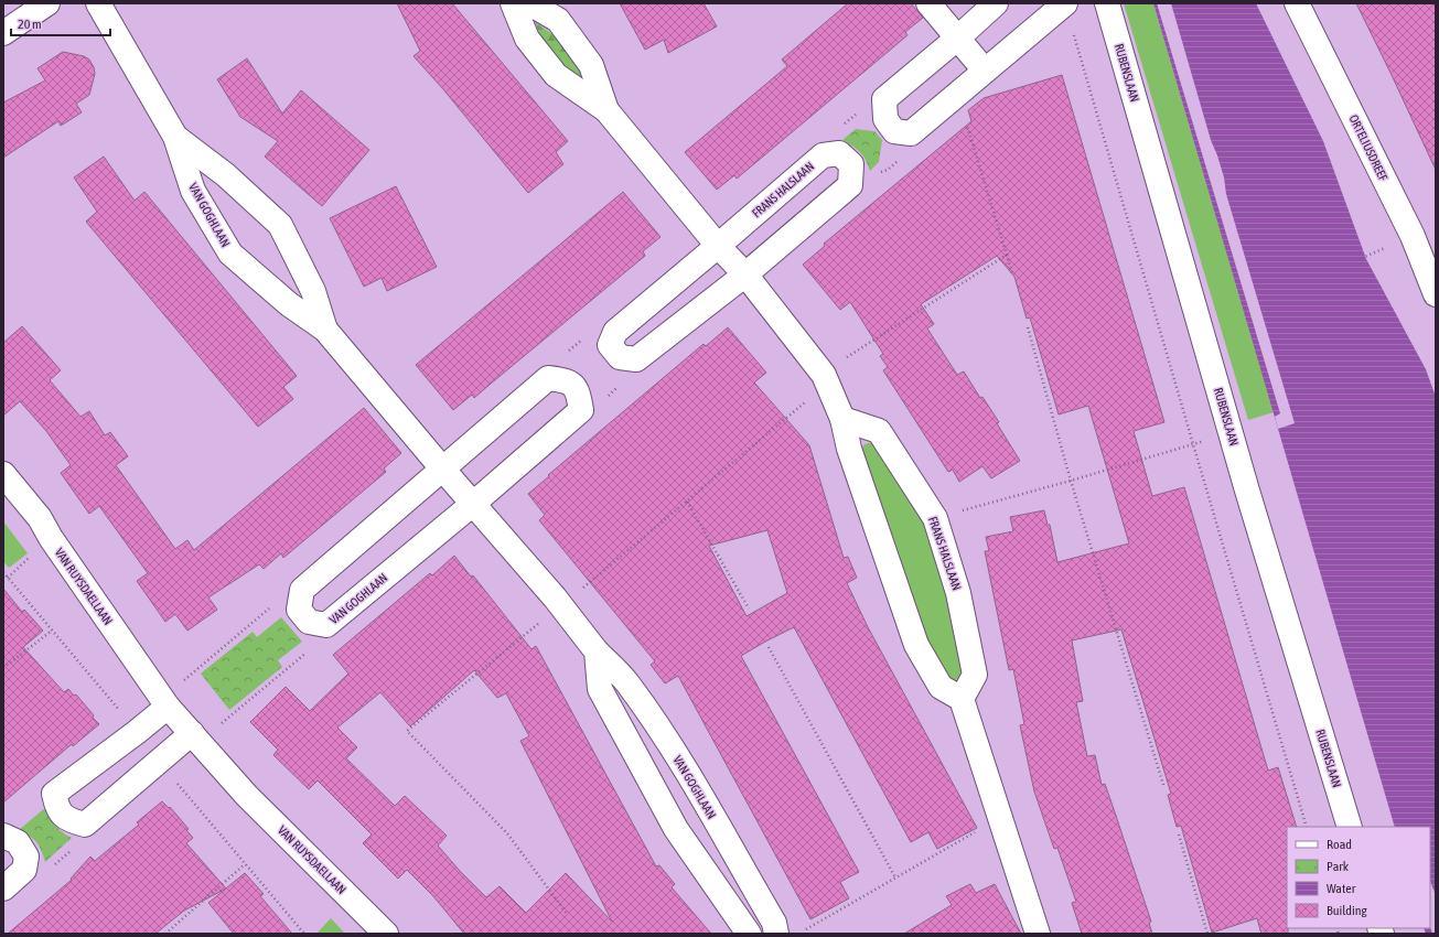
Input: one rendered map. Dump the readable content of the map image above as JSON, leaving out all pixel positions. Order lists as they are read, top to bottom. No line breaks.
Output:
{"streets":{"street":["RUBENSLAAN","ORTELIUSDREEF","FRANS HALSLAAN","VAN GOGHLAAN","VAN RUYSDAELLAAN"]},"legend":["Road","Park","Water","Building"],"scale_bar":"20 m"}
